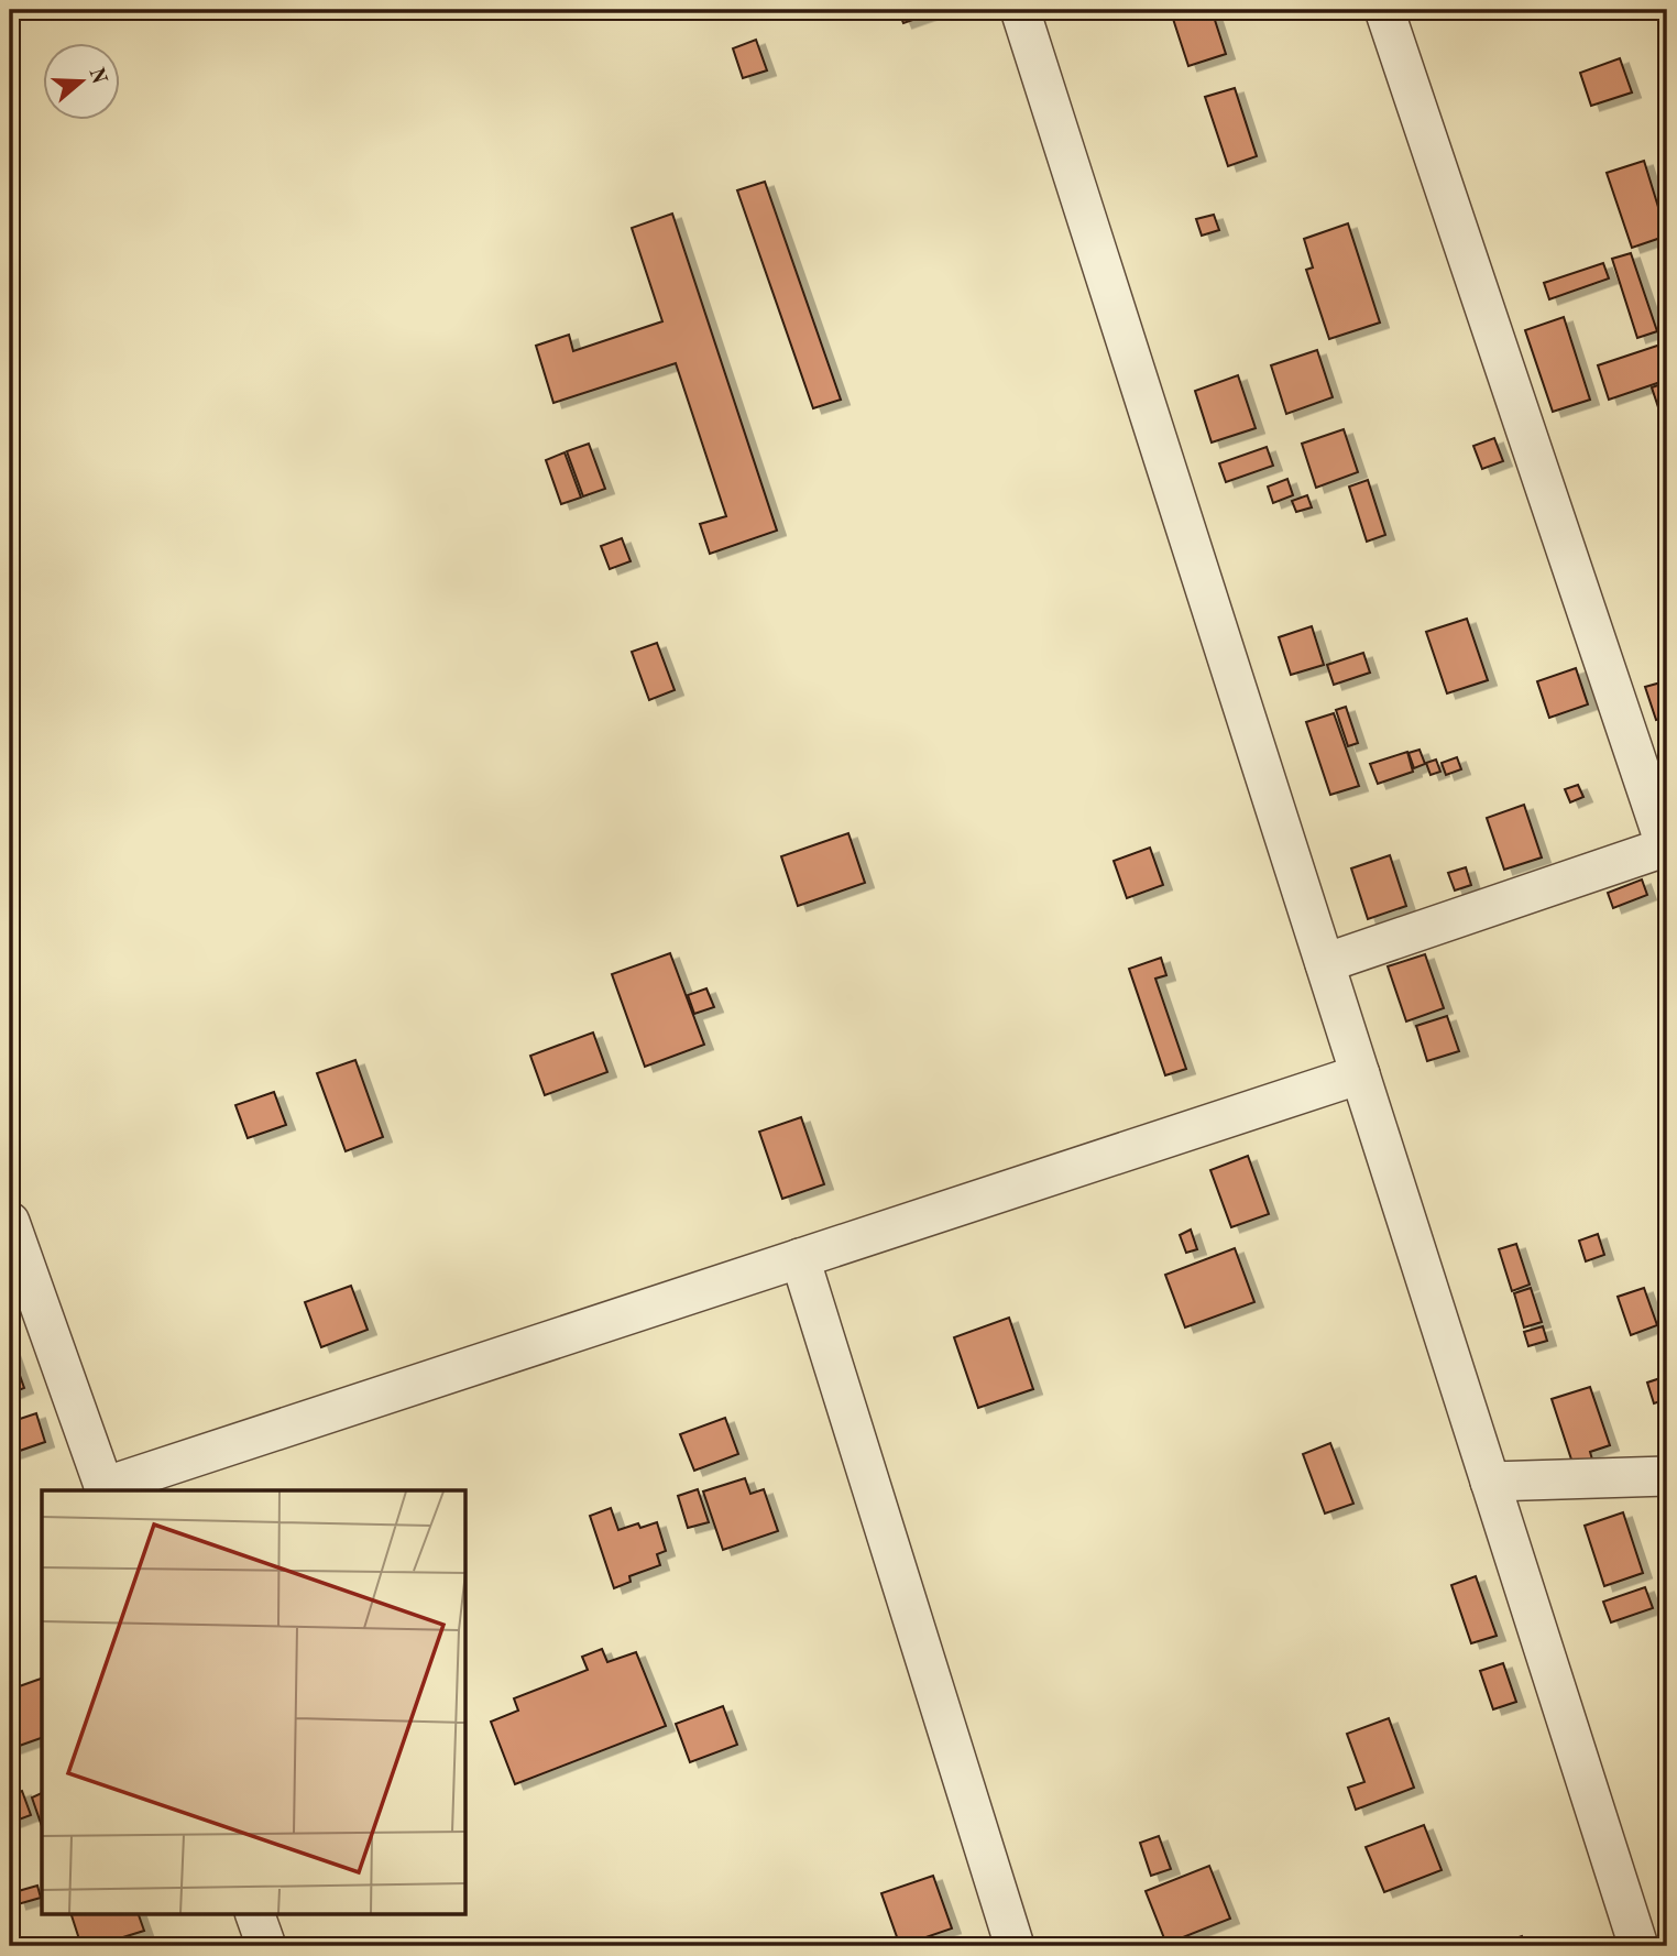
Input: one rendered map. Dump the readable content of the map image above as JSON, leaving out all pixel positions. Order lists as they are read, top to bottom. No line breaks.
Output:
{"north":"right"}
